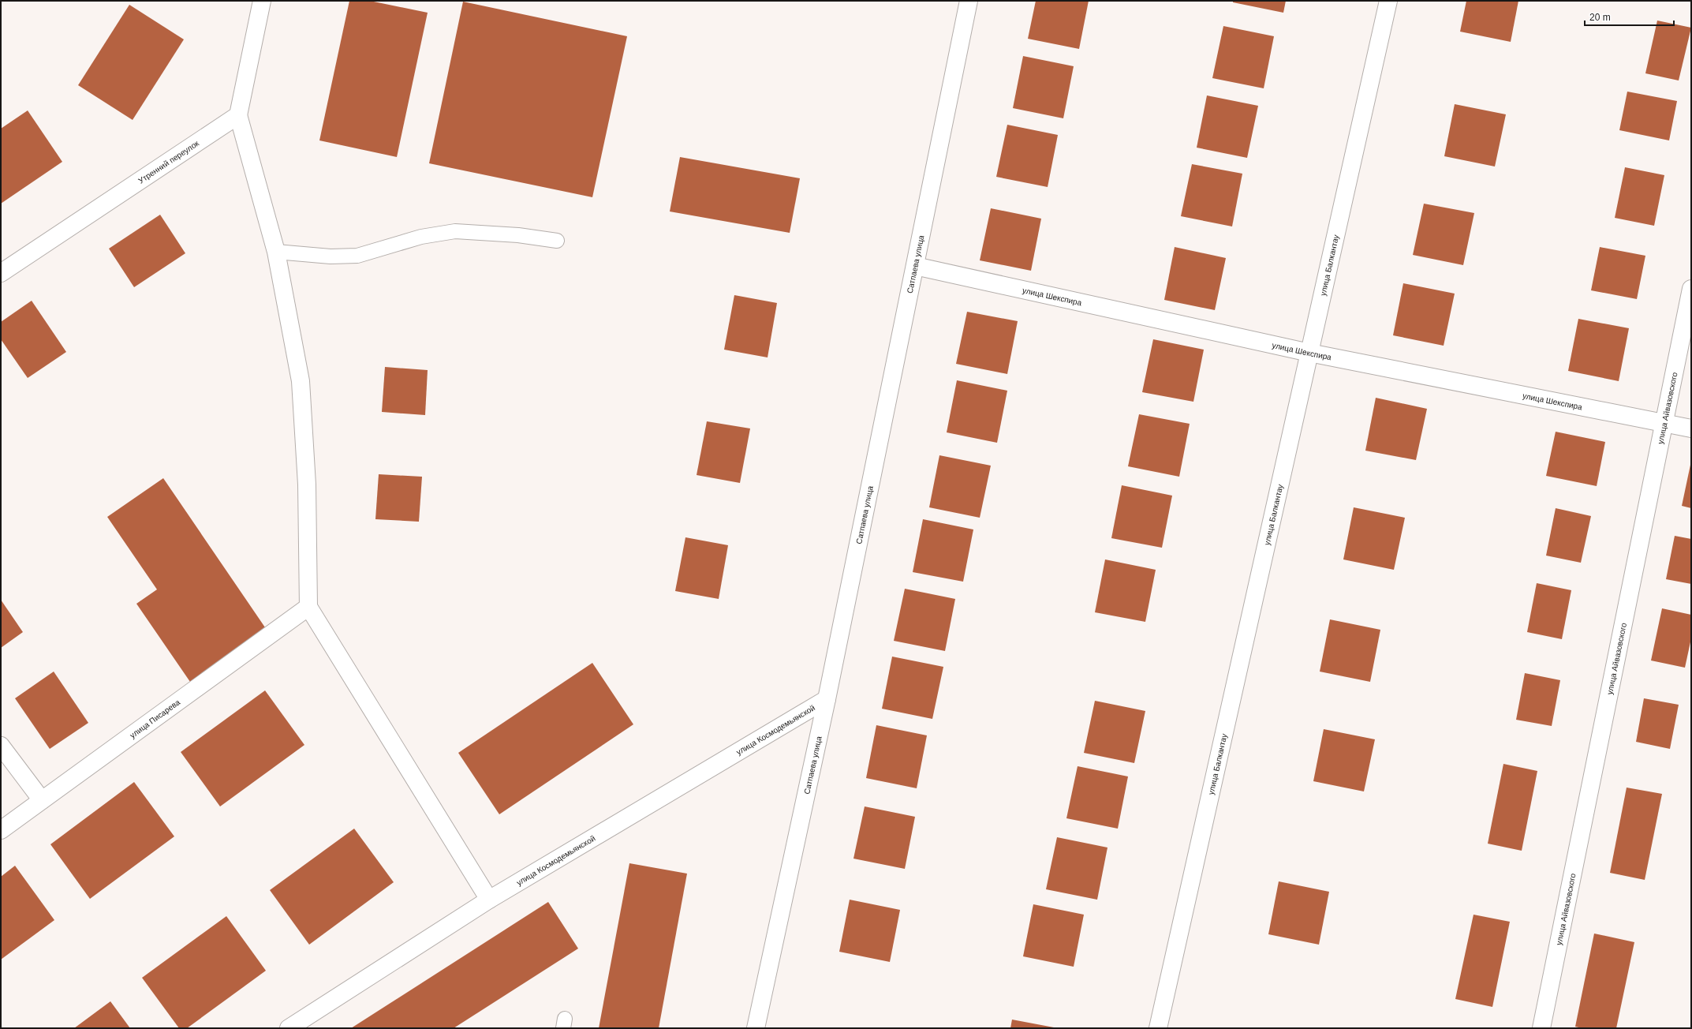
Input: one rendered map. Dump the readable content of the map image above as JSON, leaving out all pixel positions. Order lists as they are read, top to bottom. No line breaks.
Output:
{"streets":{"street":["Утренний переулок","Сатпаева улица","улица Балкантау","улица Шекспира","улица Айвазовского","улица Писарева","улица Космодемьянской"]},"crossings":[["Сатпаева улица","улица Шекспира"],["Сатпаева улица","улица Космодемьянской"],["улица Балкантау","улица Шекспира"],["улица Шекспира","улица Айвазовского"]],"scale_bar":"20 m"}
